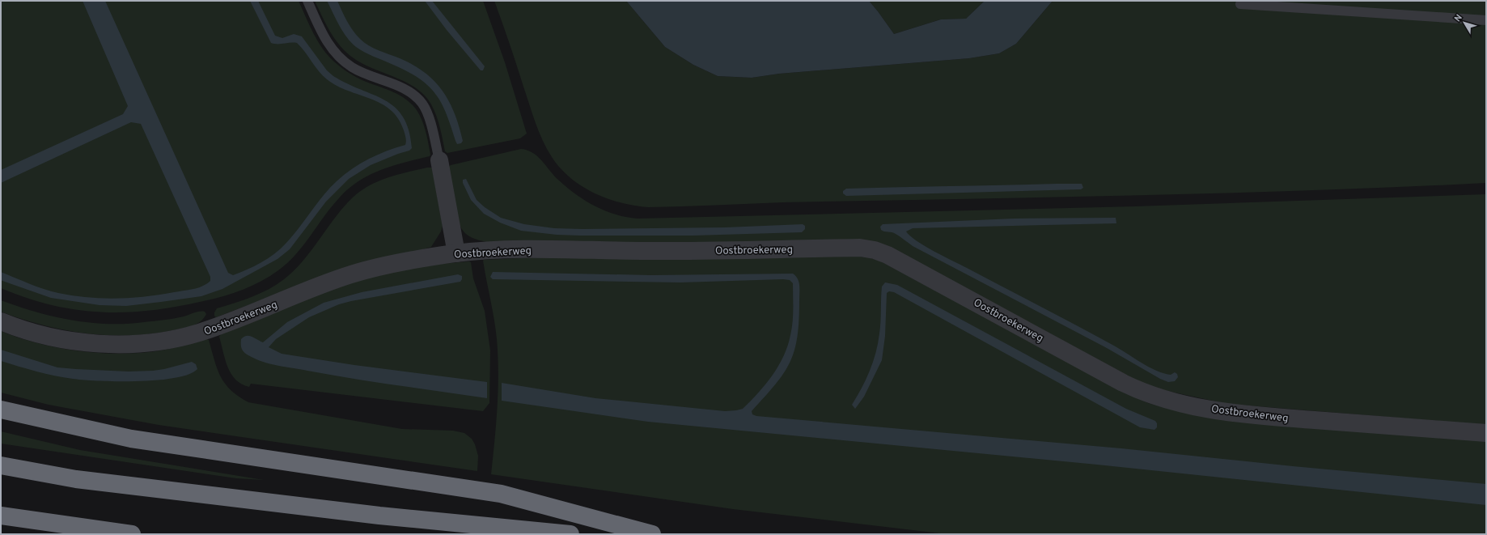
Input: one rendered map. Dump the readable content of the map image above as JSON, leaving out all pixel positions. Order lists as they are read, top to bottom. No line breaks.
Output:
{"streets":{"street":["Oostbroekerweg"]},"north":"top left"}
